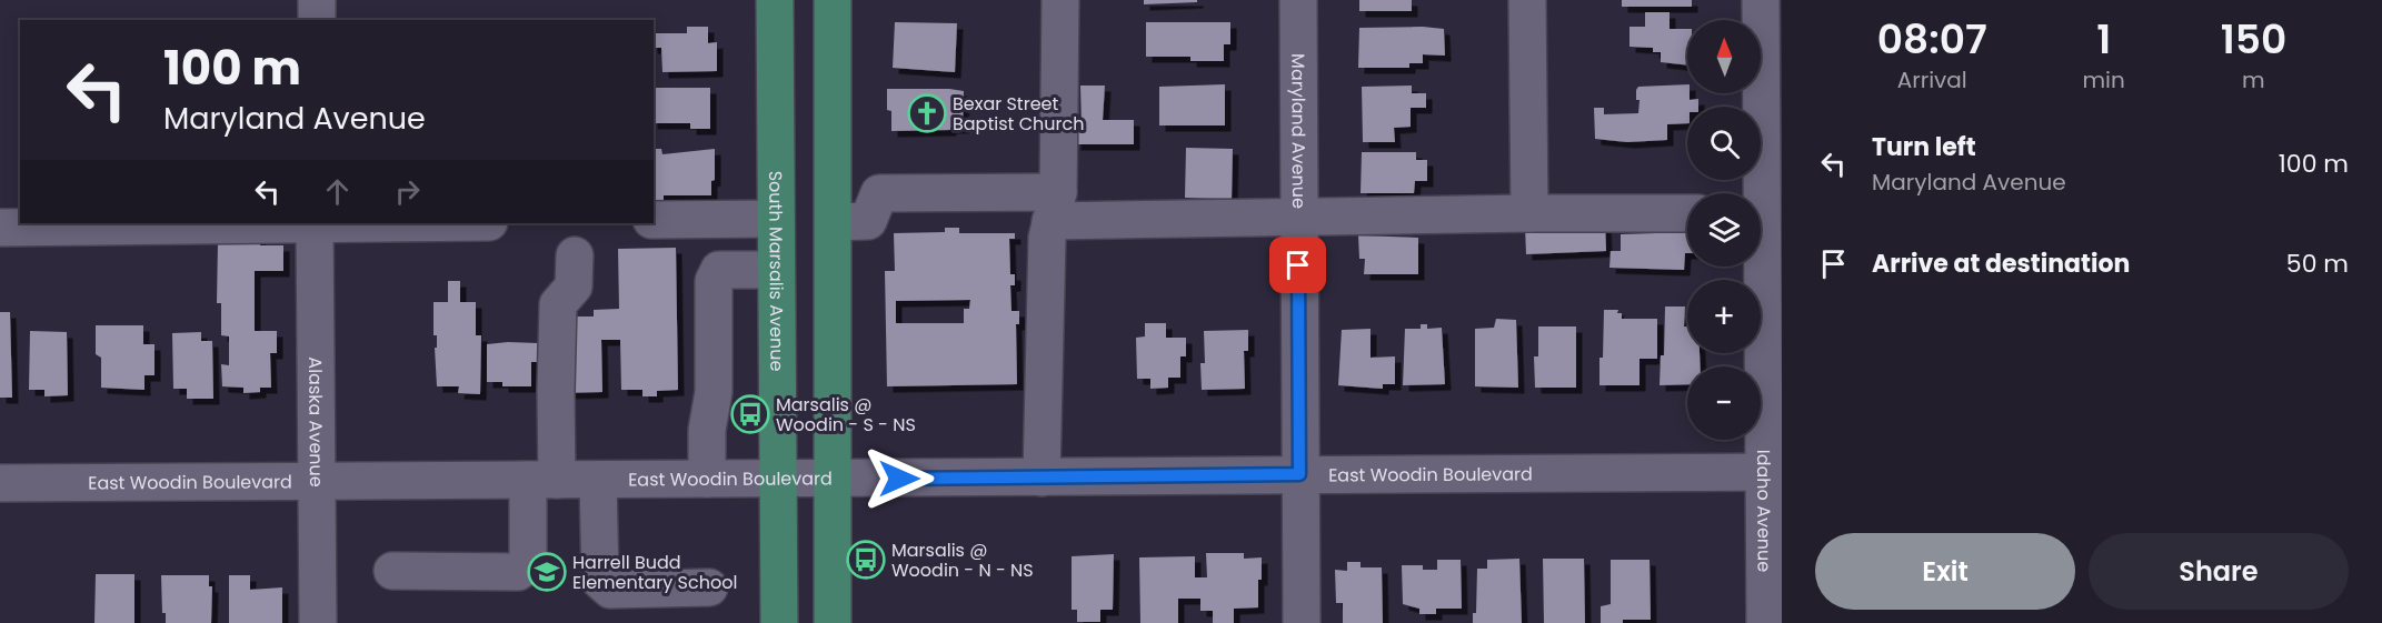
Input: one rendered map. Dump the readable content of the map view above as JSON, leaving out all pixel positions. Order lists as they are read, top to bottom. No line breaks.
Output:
{"streets":{"main road":["South Marsalis Avenue"],"street":["Maryland Avenue","Alaska Avenue","East Woodin Boulevard","Idaho Avenue"]},"crossings":[["Maryland Avenue","East Woodin Boulevard"],["South Marsalis Avenue","East Woodin Boulevard"],["Alaska Avenue","East Woodin Boulevard"],["East Woodin Boulevard","Idaho Avenue"]],"places":{"church":["Bexar Street Baptist Church"],"bus stop":["Marsalis @ Woodin - S - NS","Marsalis @ Woodin - N - NS"],"school or university":["Harrell Budd Elementary School"]},"north":"top","page":{"eta":["08:07","Arrival","1","min","150","m"],"map_buttons":["+","−"],"turn":["100 m","Maryland Avenue"],"list":[{"name":"Turn left","note":"Maryland Avenue","value":"100 m"},{"name":"Arrive at destination","value":"50 m"}],"buttons":["Exit","Share"]}}
